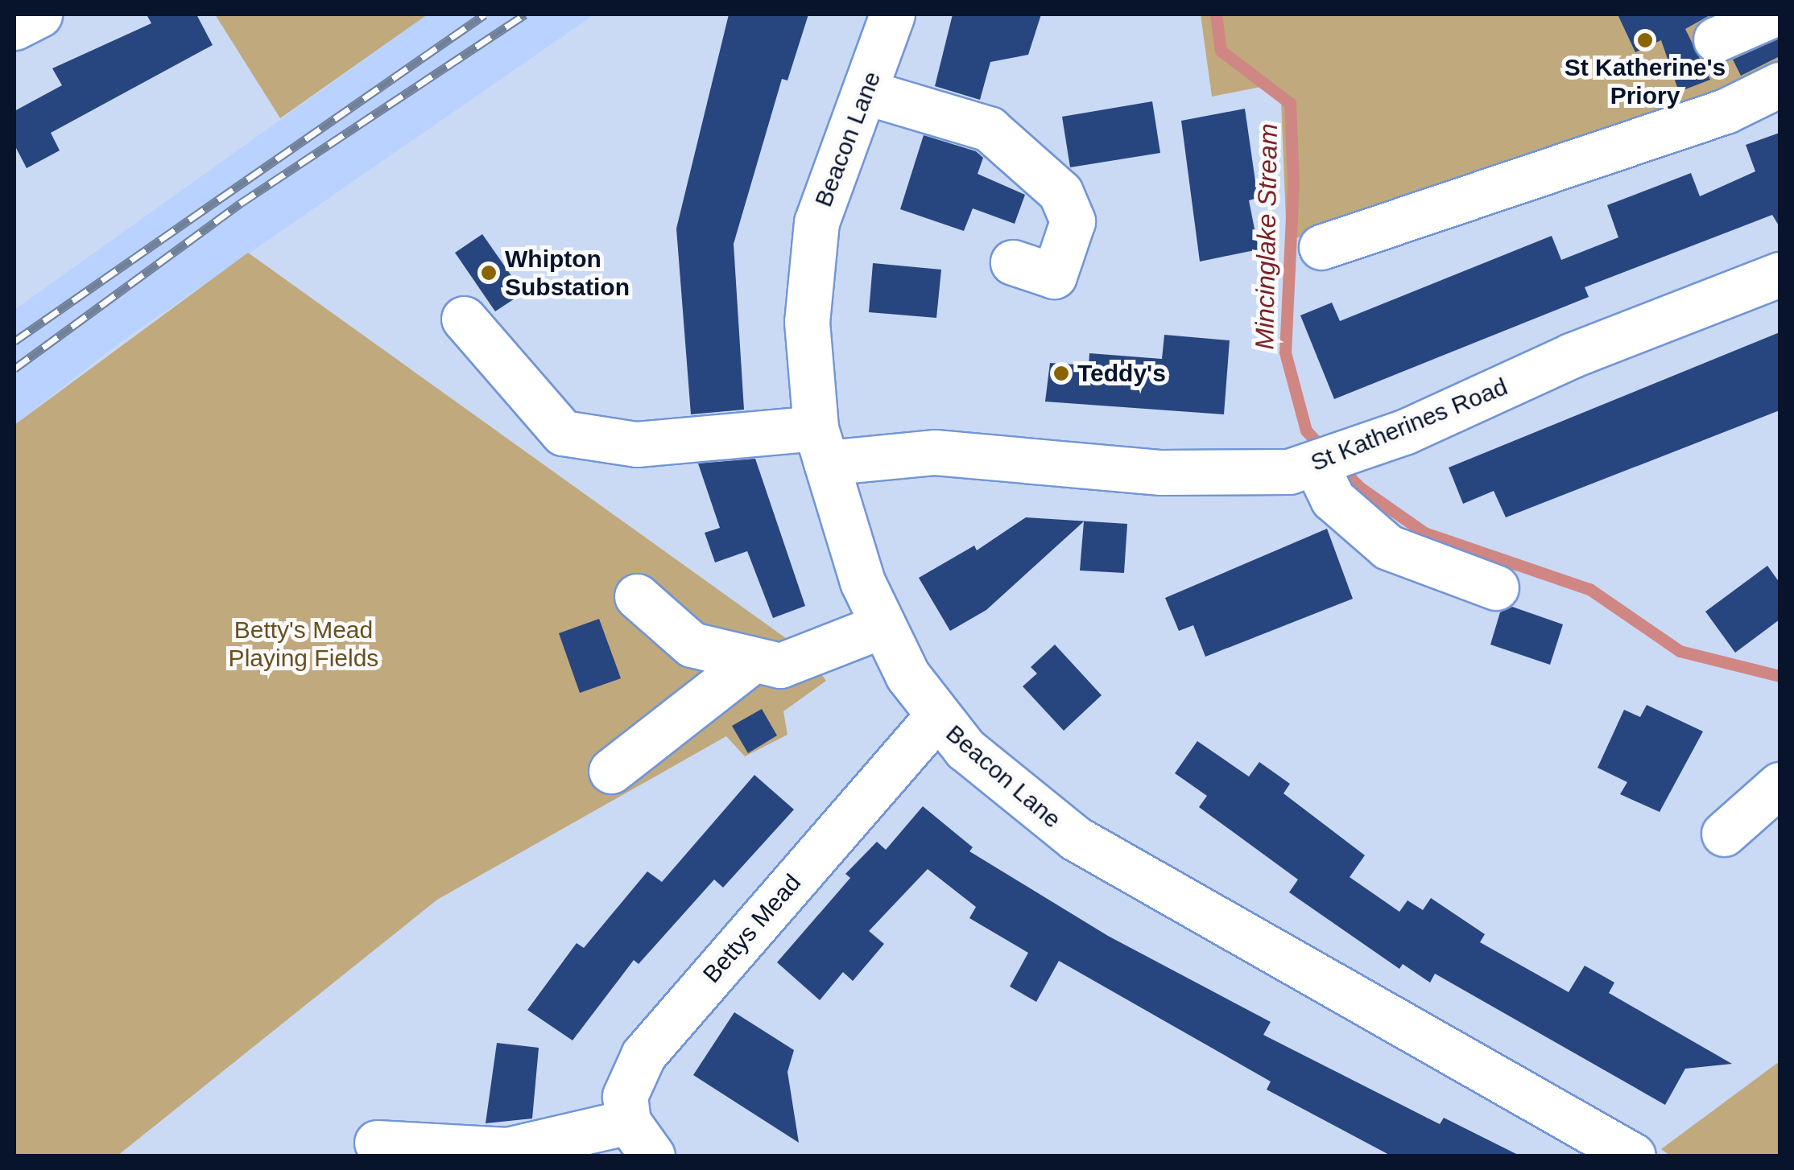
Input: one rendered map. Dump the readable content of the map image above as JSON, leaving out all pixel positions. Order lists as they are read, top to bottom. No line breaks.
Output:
{"streets":{"street":["Beacon Lane","St Katherines Road","Bettys Mead"]},"crossings":[["Beacon Lane","St Katherines Road"],["Beacon Lane","Bettys Mead"]],"water":["Mincinglake Stream"],"parks":["Betty's Mead Playing Fields"],"places":["St Katherine's Priory","Whipton Substation","Teddy's"]}
